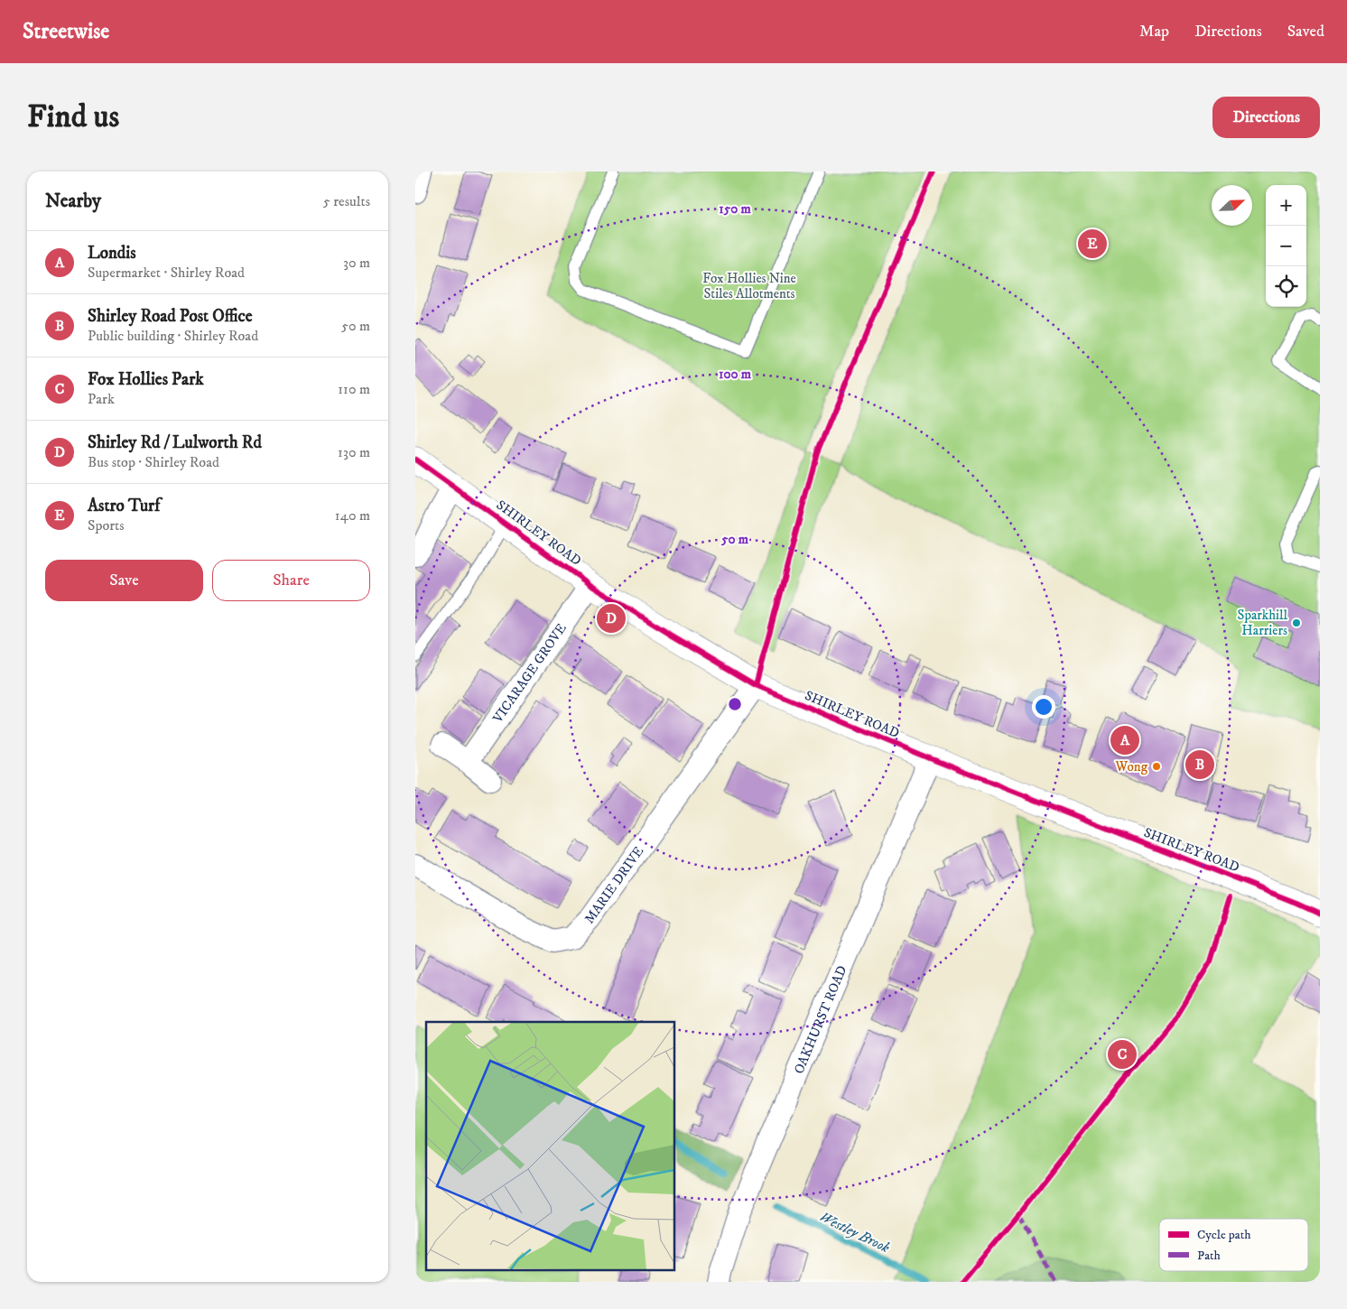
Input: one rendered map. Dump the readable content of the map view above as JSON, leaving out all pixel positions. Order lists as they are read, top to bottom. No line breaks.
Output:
{"streets":{"street":["SHIRLEY ROAD","VICARAGE GROVE","MARIE DRIVE","OAKHURST ROAD"]},"crossings":[["SHIRLEY ROAD","VICARAGE GROVE"],["SHIRLEY ROAD","MARIE DRIVE"],["SHIRLEY ROAD","OAKHURST ROAD"]],"water":["Westley Brook"],"parks":["Fox Hollies Nine Stiles Allotments"],"places":["Sparkhill Harriers","Wong"],"legend":["Cycle path","Path"],"north":"top right","page":{"header":"Streetwise","nav":["Map","Directions","Saved"],"buttons":["Directions",["Save","Share"]],"title":"Find us","heading":["Nearby","5 results"],"map_buttons":["+","−"],"pins":["E","D","A","B","C"],"list":[{"mark":"A","name":"Londis","note":"Supermarket · Shirley Road","value":"30 m"},{"mark":"B","name":"Shirley Road Post Office","note":"Public building · Shirley Road","value":"50 m"},{"mark":"C","name":"Fox Hollies Park","note":"Park","value":"110 m"},{"mark":"D","name":"Shirley Rd / Lulworth Rd","note":"Bus stop · Shirley Road","value":"130 m"},{"mark":"E","name":"Astro Turf","note":"Sports","value":"140 m"}]},"rings":["150 m","100 m","50 m"]}
